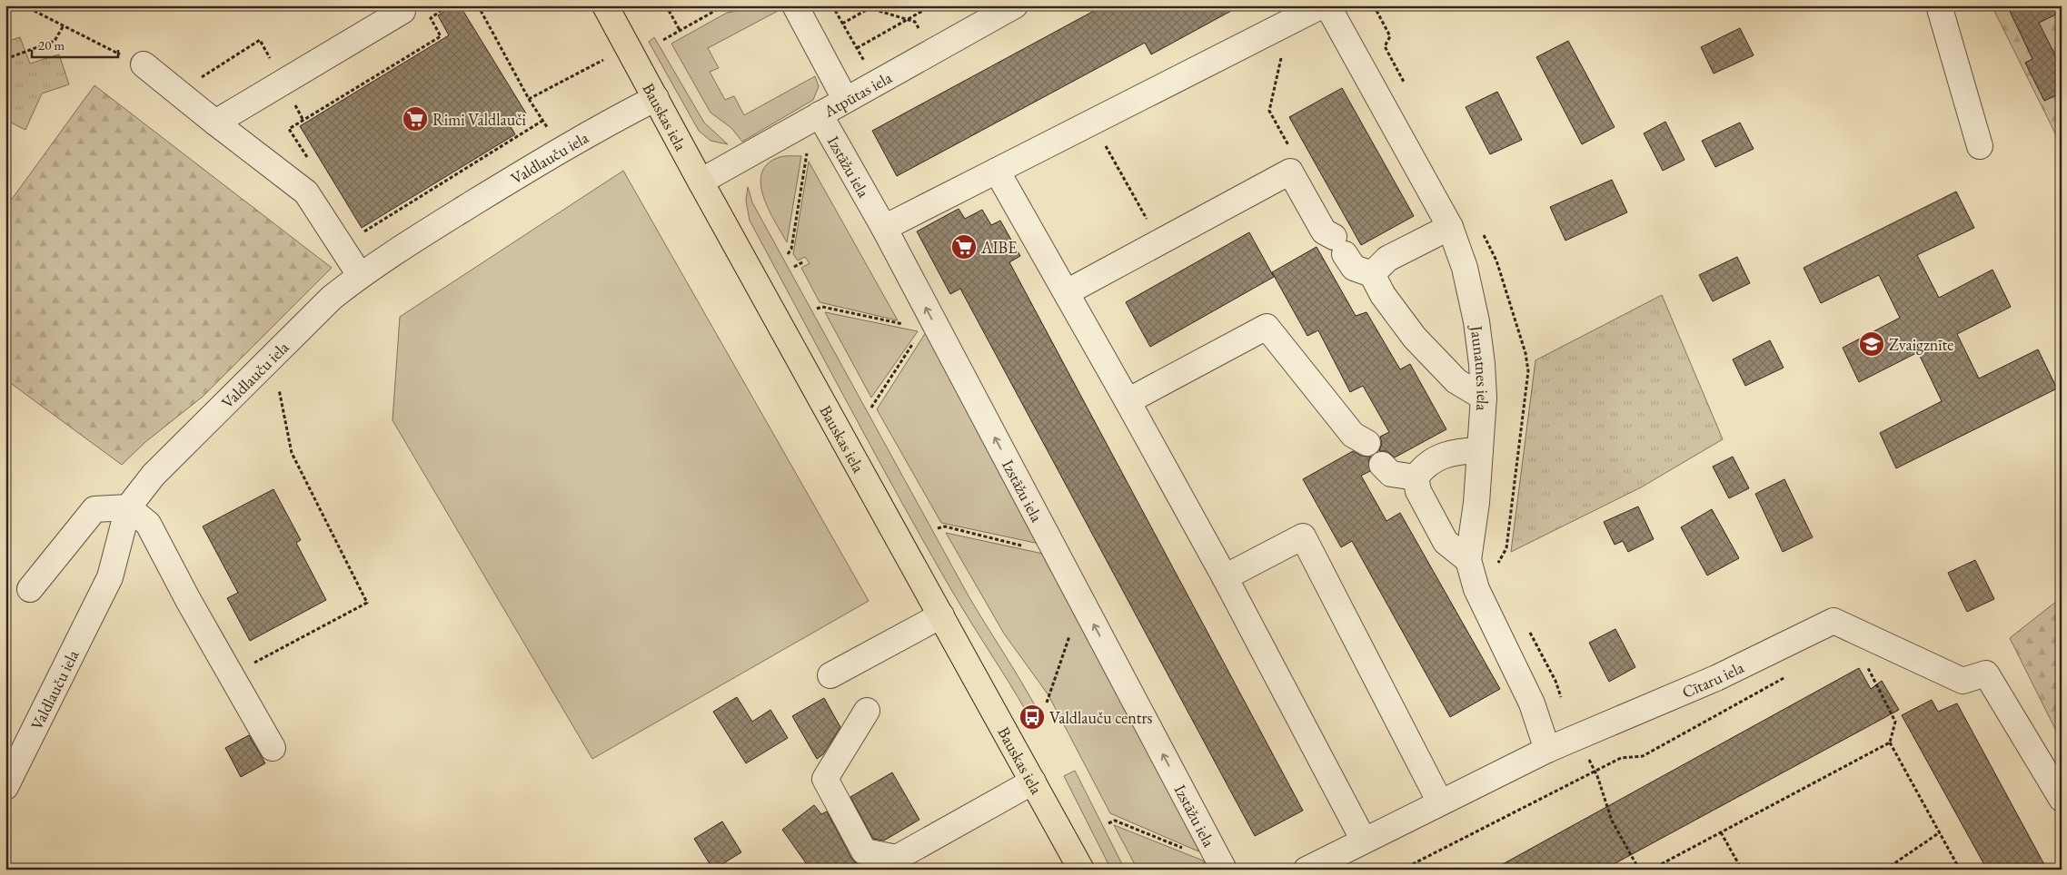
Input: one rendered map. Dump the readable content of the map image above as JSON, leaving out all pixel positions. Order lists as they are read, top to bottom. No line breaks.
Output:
{"streets":{"main road":["Bauskas iela"],"street":["Atpūtas iela","Valdlauču iela","Izstāžu iela","Jaunatnes iela","Cītaru iela"]},"crossings":[["Atpūtas iela","Bauskas iela"],["Atpūtas iela","Izstāžu iela"],["Bauskas iela","Valdlauču iela"],["Jaunatnes iela","Cītaru iela"]],"places":{"supermarket":["Rimi Valdlauči","AIBE"],"school or university":["Zvaigznīte"],"bus stop":["Valdlauču centrs"]},"scale_bar":"20 m"}
